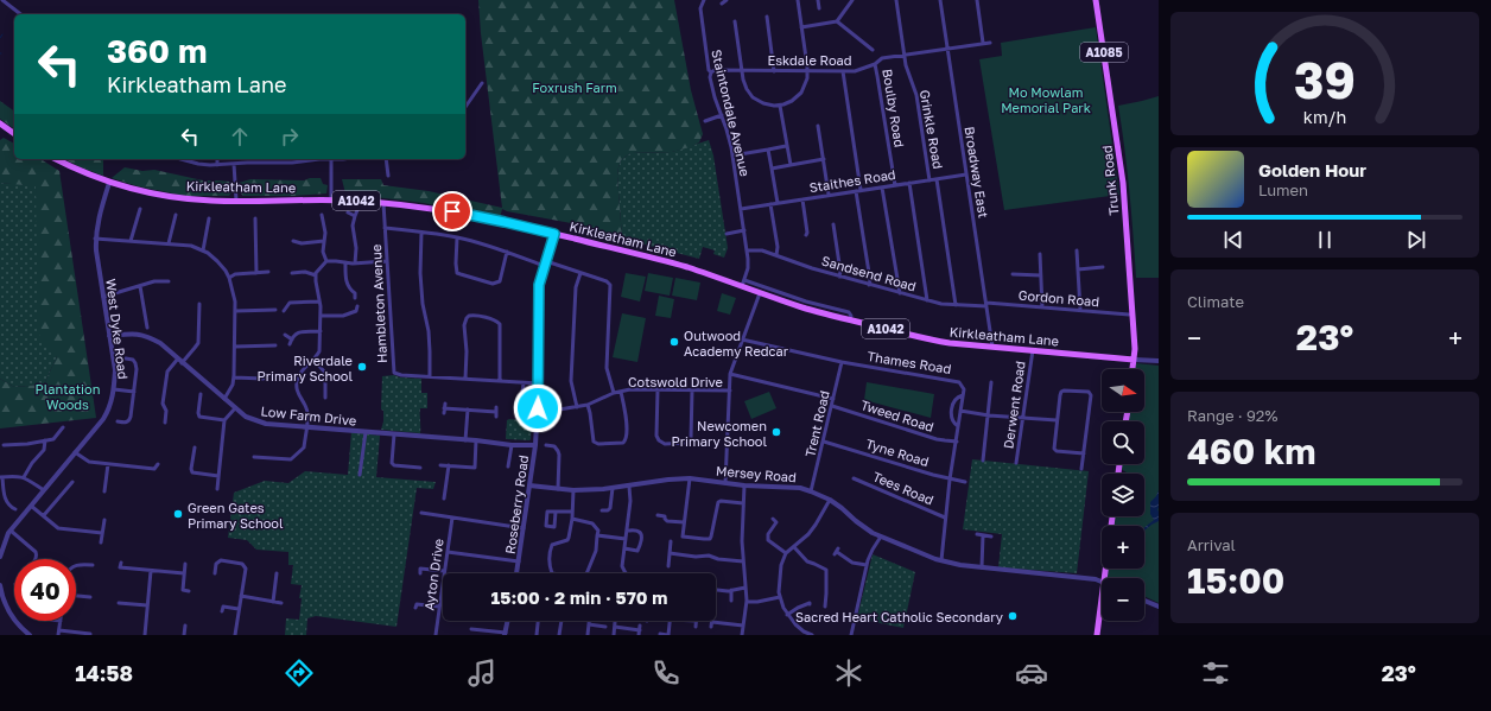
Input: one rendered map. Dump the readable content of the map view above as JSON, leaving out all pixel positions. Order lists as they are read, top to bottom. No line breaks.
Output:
{"streets":{"main road":["A1085","Trunk Road","Kirkleatham Lane","A1042"],"street":["Eskdale Road","Boulby Road","Staintondale Avenue","Grinkle Road","Broadway East","Staithes Road","Sandsend Road","Gordon Road","Hambleton Avenue","West Dyke Road","Thames Road","Cotswold Drive","Derwent Road","Low Farm Drive","Tweed Road","Trent Road","Tyne Road","Mersey Road","Tees Road","Roseberry Road","Ayton Drive"]},"crossings":[["A1085","Trunk Road"],["A1085","Kirkleatham Lane"],["Eskdale Road","Boulby Road"],["Eskdale Road","Staintondale Avenue"],["Eskdale Road","Grinkle Road"],["Eskdale Road","Broadway East"],["Boulby Road","Staithes Road"],["Staintondale Avenue","Staithes Road"],["Staintondale Avenue","Kirkleatham Lane"],["Staintondale Avenue","Sandsend Road"],["Grinkle Road","Staithes Road"],["Broadway East","Staithes Road"],["Broadway East","Kirkleatham Lane"],["Broadway East","Sandsend Road"],["Broadway East","Gordon Road"],["Trunk Road","Kirkleatham Lane"],["Kirkleatham Lane","Hambleton Avenue"],["Kirkleatham Lane","West Dyke Road"],["Kirkleatham Lane","Derwent Road"],["Kirkleatham Lane","Roseberry Road"],["Sandsend Road","Gordon Road"],["Hambleton Avenue","Roseberry Road"],["West Dyke Road","Low Farm Drive"],["Thames Road","Trent Road"],["Cotswold Drive","Roseberry Road"],["Low Farm Drive","Roseberry Road"],["Tweed Road","Trent Road"],["Trent Road","Tyne Road"],["Trent Road","Mersey Road"],["Mersey Road","Roseberry Road"]],"parks":["Foxrush Farm","Mo Mowlam Memorial Park","Plantation Woods"],"places":["Outwood Academy Redcar","Riverdale Primary School","Newcomen Primary School","Green Gates Primary School","Sacred Heart Catholic Secondary"],"north":"right","page":{"turn":["360 m","Kirkleatham Lane"],"song":["Golden Hour","Lumen"],"tile":["Climate",["Range · 92%","460 km"],["Arrival","15:00"]],"heat":["−","23°","+"],"map_buttons":["+","−"],"limit":"40","trip":"15:00 · 2 min · 570 m","tabs":["14:58","23°"],"gauge":["39","km/h"]}}
